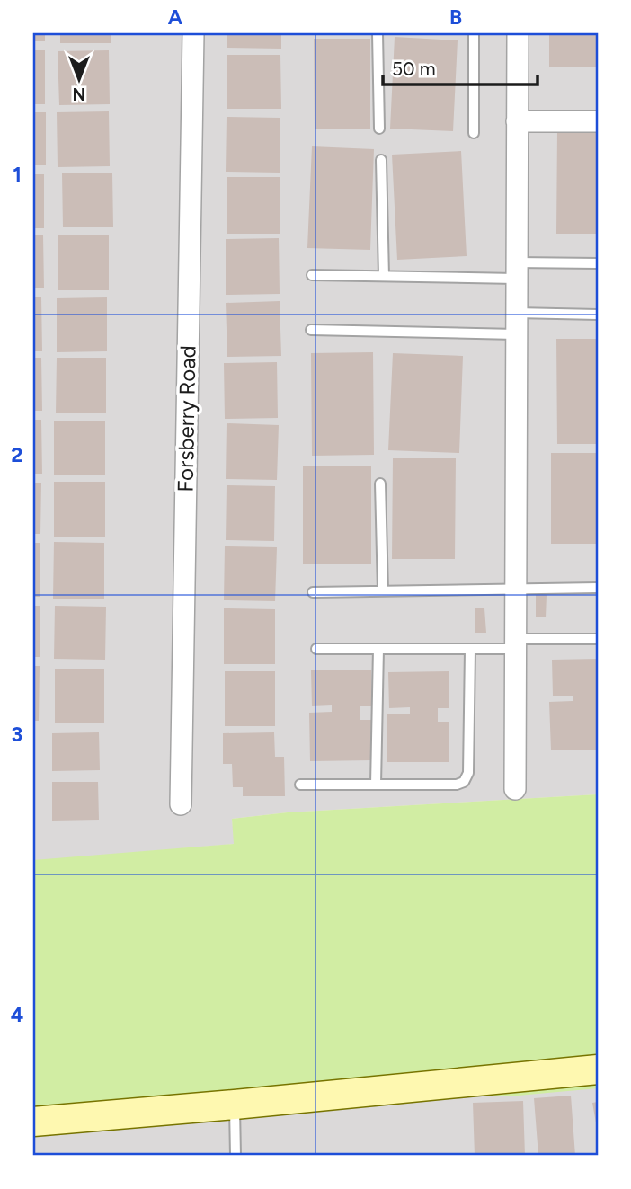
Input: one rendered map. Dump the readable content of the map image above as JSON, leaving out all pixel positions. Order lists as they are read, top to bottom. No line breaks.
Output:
{"streets":{"street":["Forsberry Road"]},"scale_bar":"50 m","north":"bottom","grid":{"columns":["A","B"],"rows":["1","2","3","4"]}}
